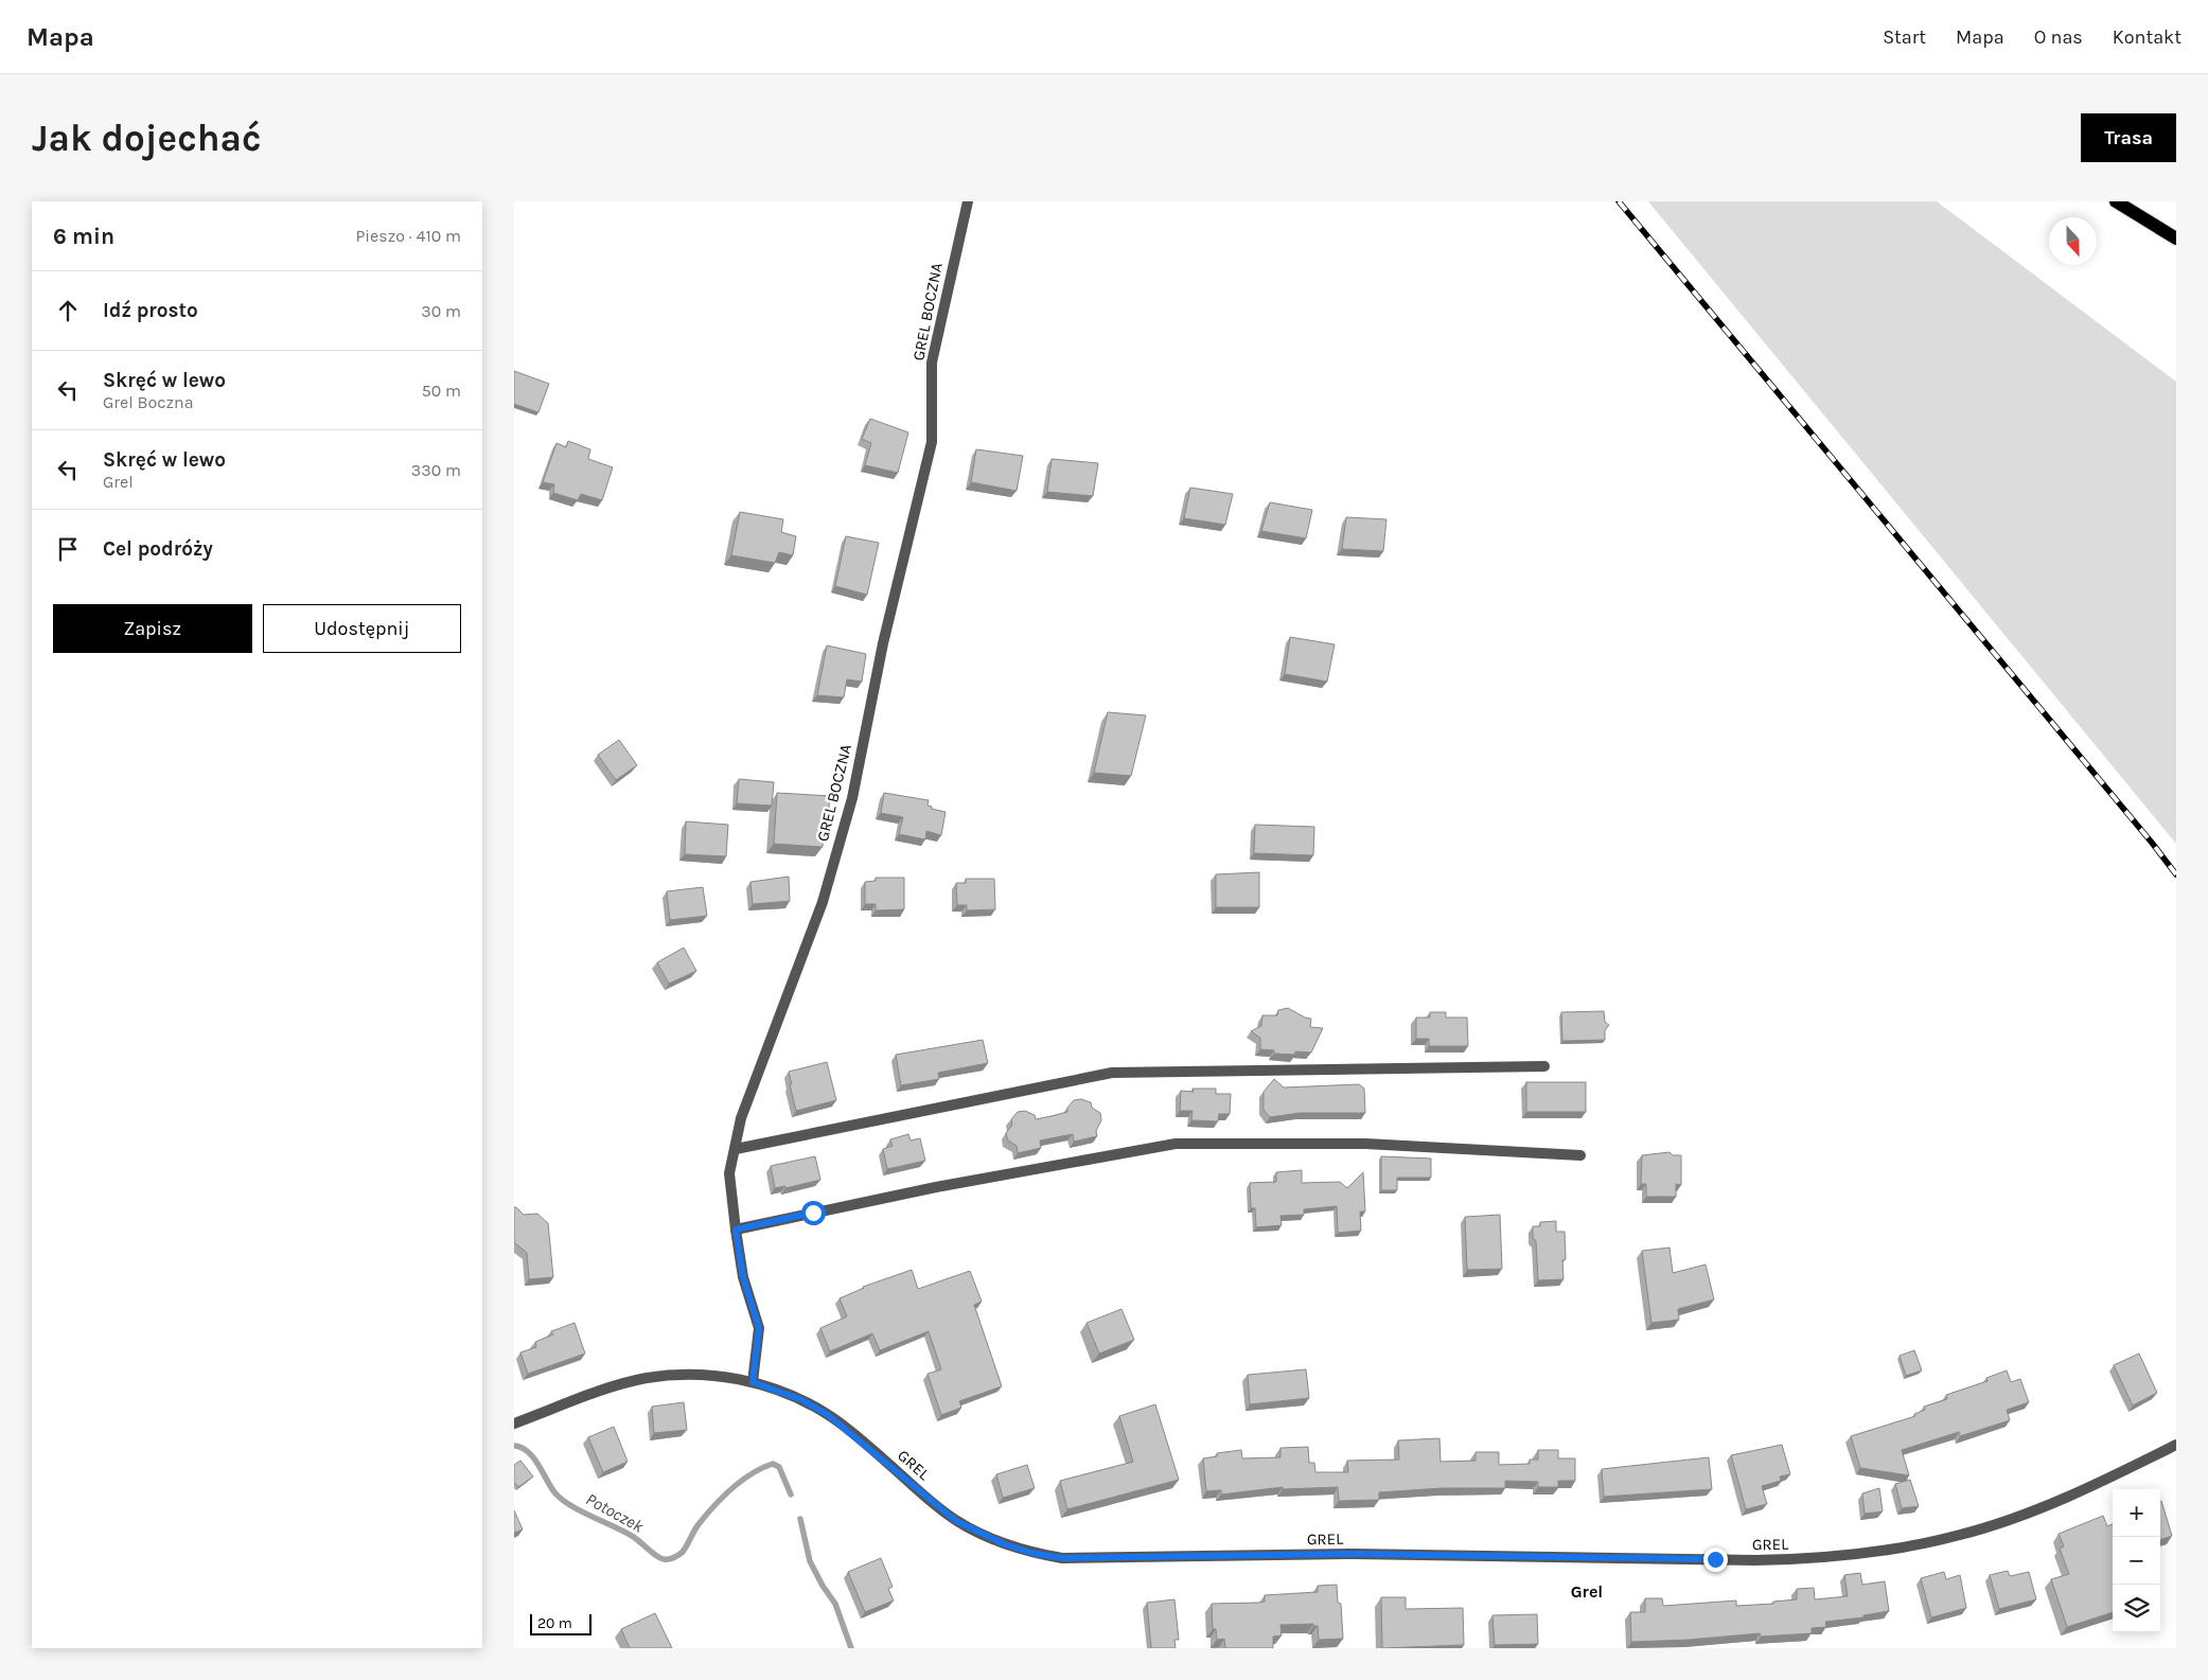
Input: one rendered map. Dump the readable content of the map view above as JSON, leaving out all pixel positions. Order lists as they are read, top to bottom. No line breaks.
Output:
{"streets":{"street":["GREL BOCZNA","GREL"]},"crossings":[["GREL BOCZNA","GREL"]],"districts":["Grel"],"water":["Potoczek"],"scale_bar":"20 m","north":"bottom","page":{"header":"Mapa","nav":["Start","Mapa","O nas","Kontakt"],"buttons":["Trasa",["Zapisz","Udostępnij"]],"title":"Jak dojechać","heading":["6 min","Pieszo · 410 m"],"list":[["Idź prosto","30 m"],["Skręć w lewo","Grel Boczna","50 m"],["Skręć w lewo","Grel","330 m"],"Cel podróży"],"map_buttons":["+","−"],"scale":"20 m"}}
